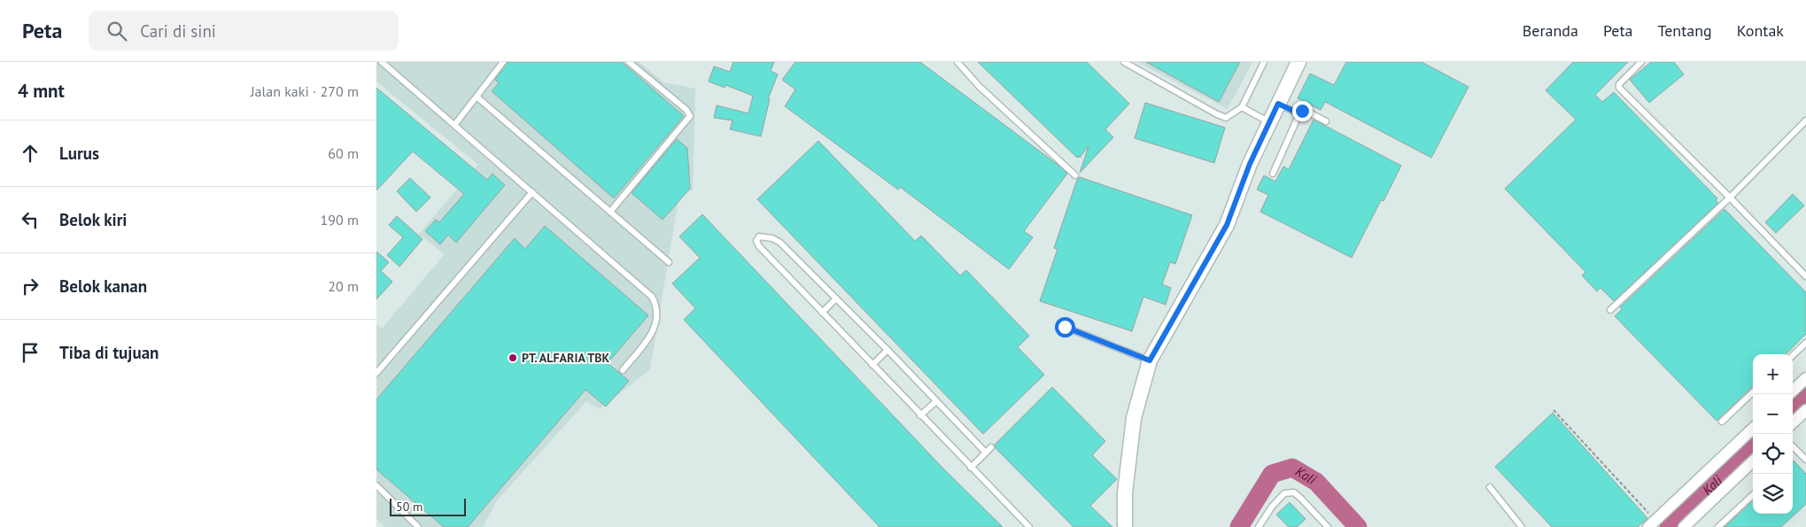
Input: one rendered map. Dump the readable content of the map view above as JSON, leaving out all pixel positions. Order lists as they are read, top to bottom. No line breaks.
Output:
{"water":["Kali"],"places":["PT. ALFARIA TBK"],"scale_bar":"50 m","page":{"header":"Peta","search":"Cari di sini","nav":["Beranda","Peta","Tentang","Kontak"],"heading":["4 mnt","Jalan kaki · 270 m"],"list":[["Lurus","60 m"],["Belok kiri","190 m"],["Belok kanan","20 m"],"Tiba di tujuan"],"map_buttons":["+","−"],"scale":"50 m"}}
